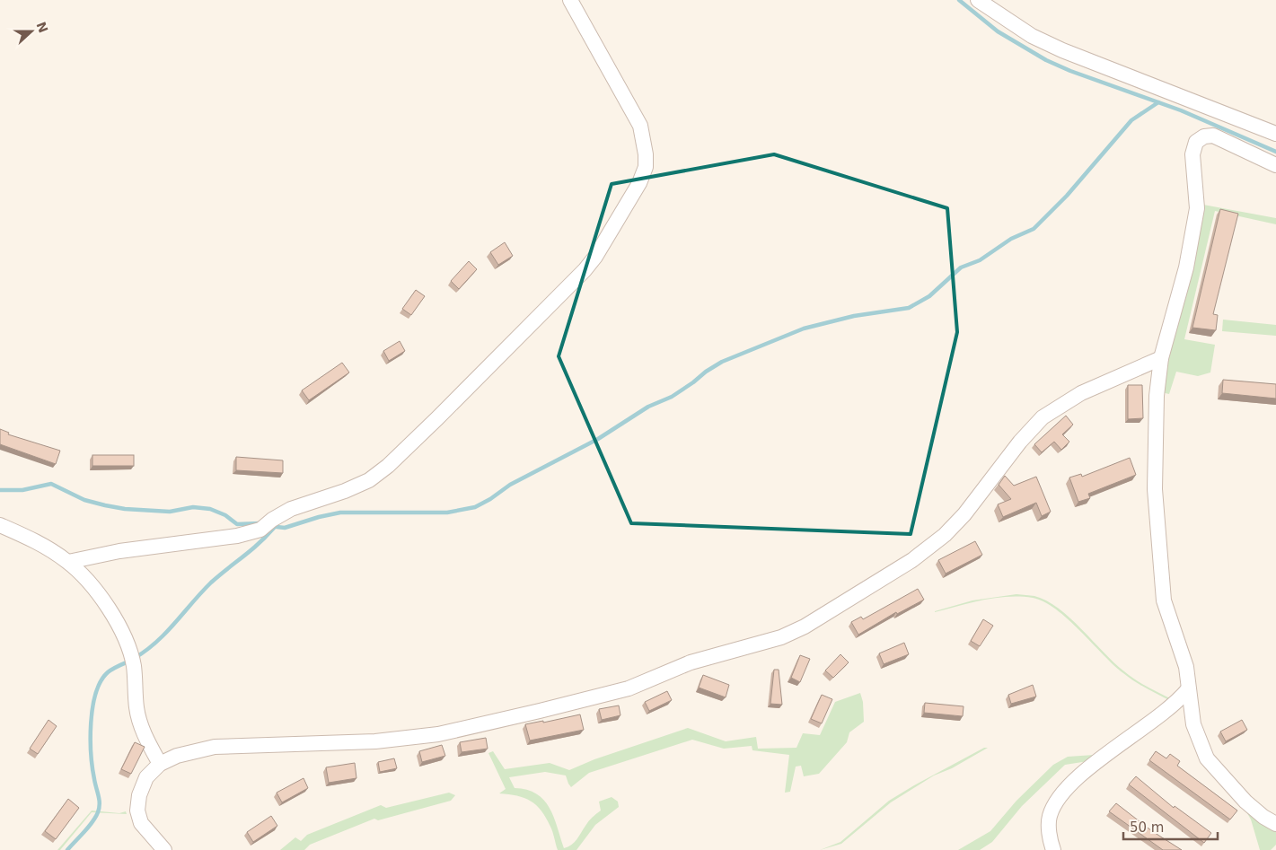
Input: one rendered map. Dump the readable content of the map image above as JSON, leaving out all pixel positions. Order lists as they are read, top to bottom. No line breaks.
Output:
{"scale_bar":"50 m","north":"right"}
